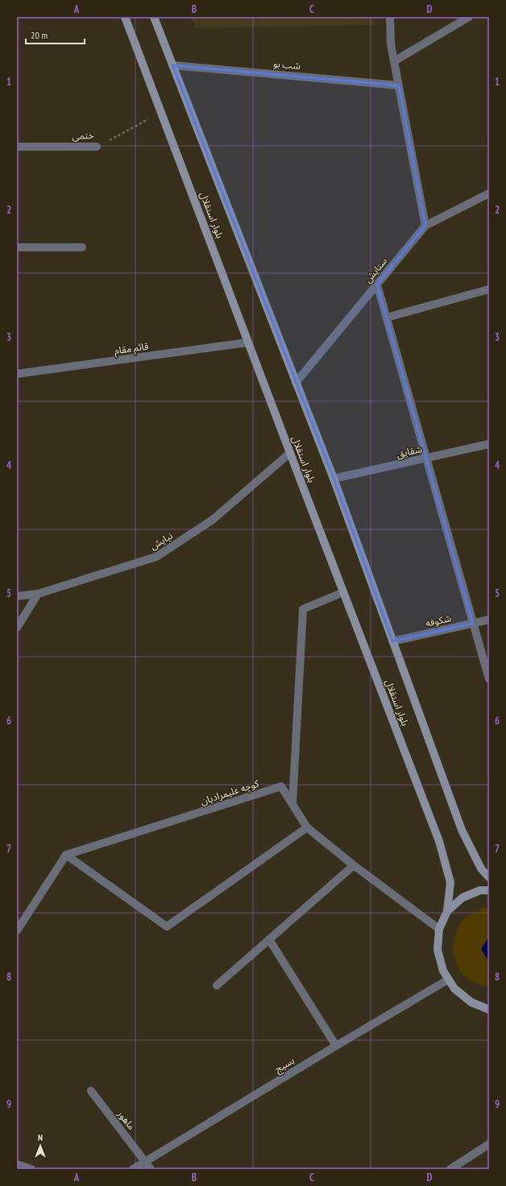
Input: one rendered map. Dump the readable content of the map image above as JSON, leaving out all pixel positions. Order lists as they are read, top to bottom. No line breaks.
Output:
{"streets":{"main road":["بلوار استقلال"],"street":["شب بو","ختمی","ستایش","قائم مقام","شقایق","نیایش","شکوفه","کوچه علیمرادیان","بسیج","ماهور"]},"crossings":[["شب بو","بلوار استقلال"],["ختمی","بلوار استقلال"],["بلوار استقلال","ستایش"],["بلوار استقلال","قائم مقام"],["بلوار استقلال","شقایق"],["بلوار استقلال","نیایش"],["بلوار استقلال","شکوفه"],["بسیج","ماهور"]],"scale_bar":"20 m","north":"top","grid":{"columns":["A","B","C","D"],"rows":["1","2","3","4","5","6","7","8","9"]}}
